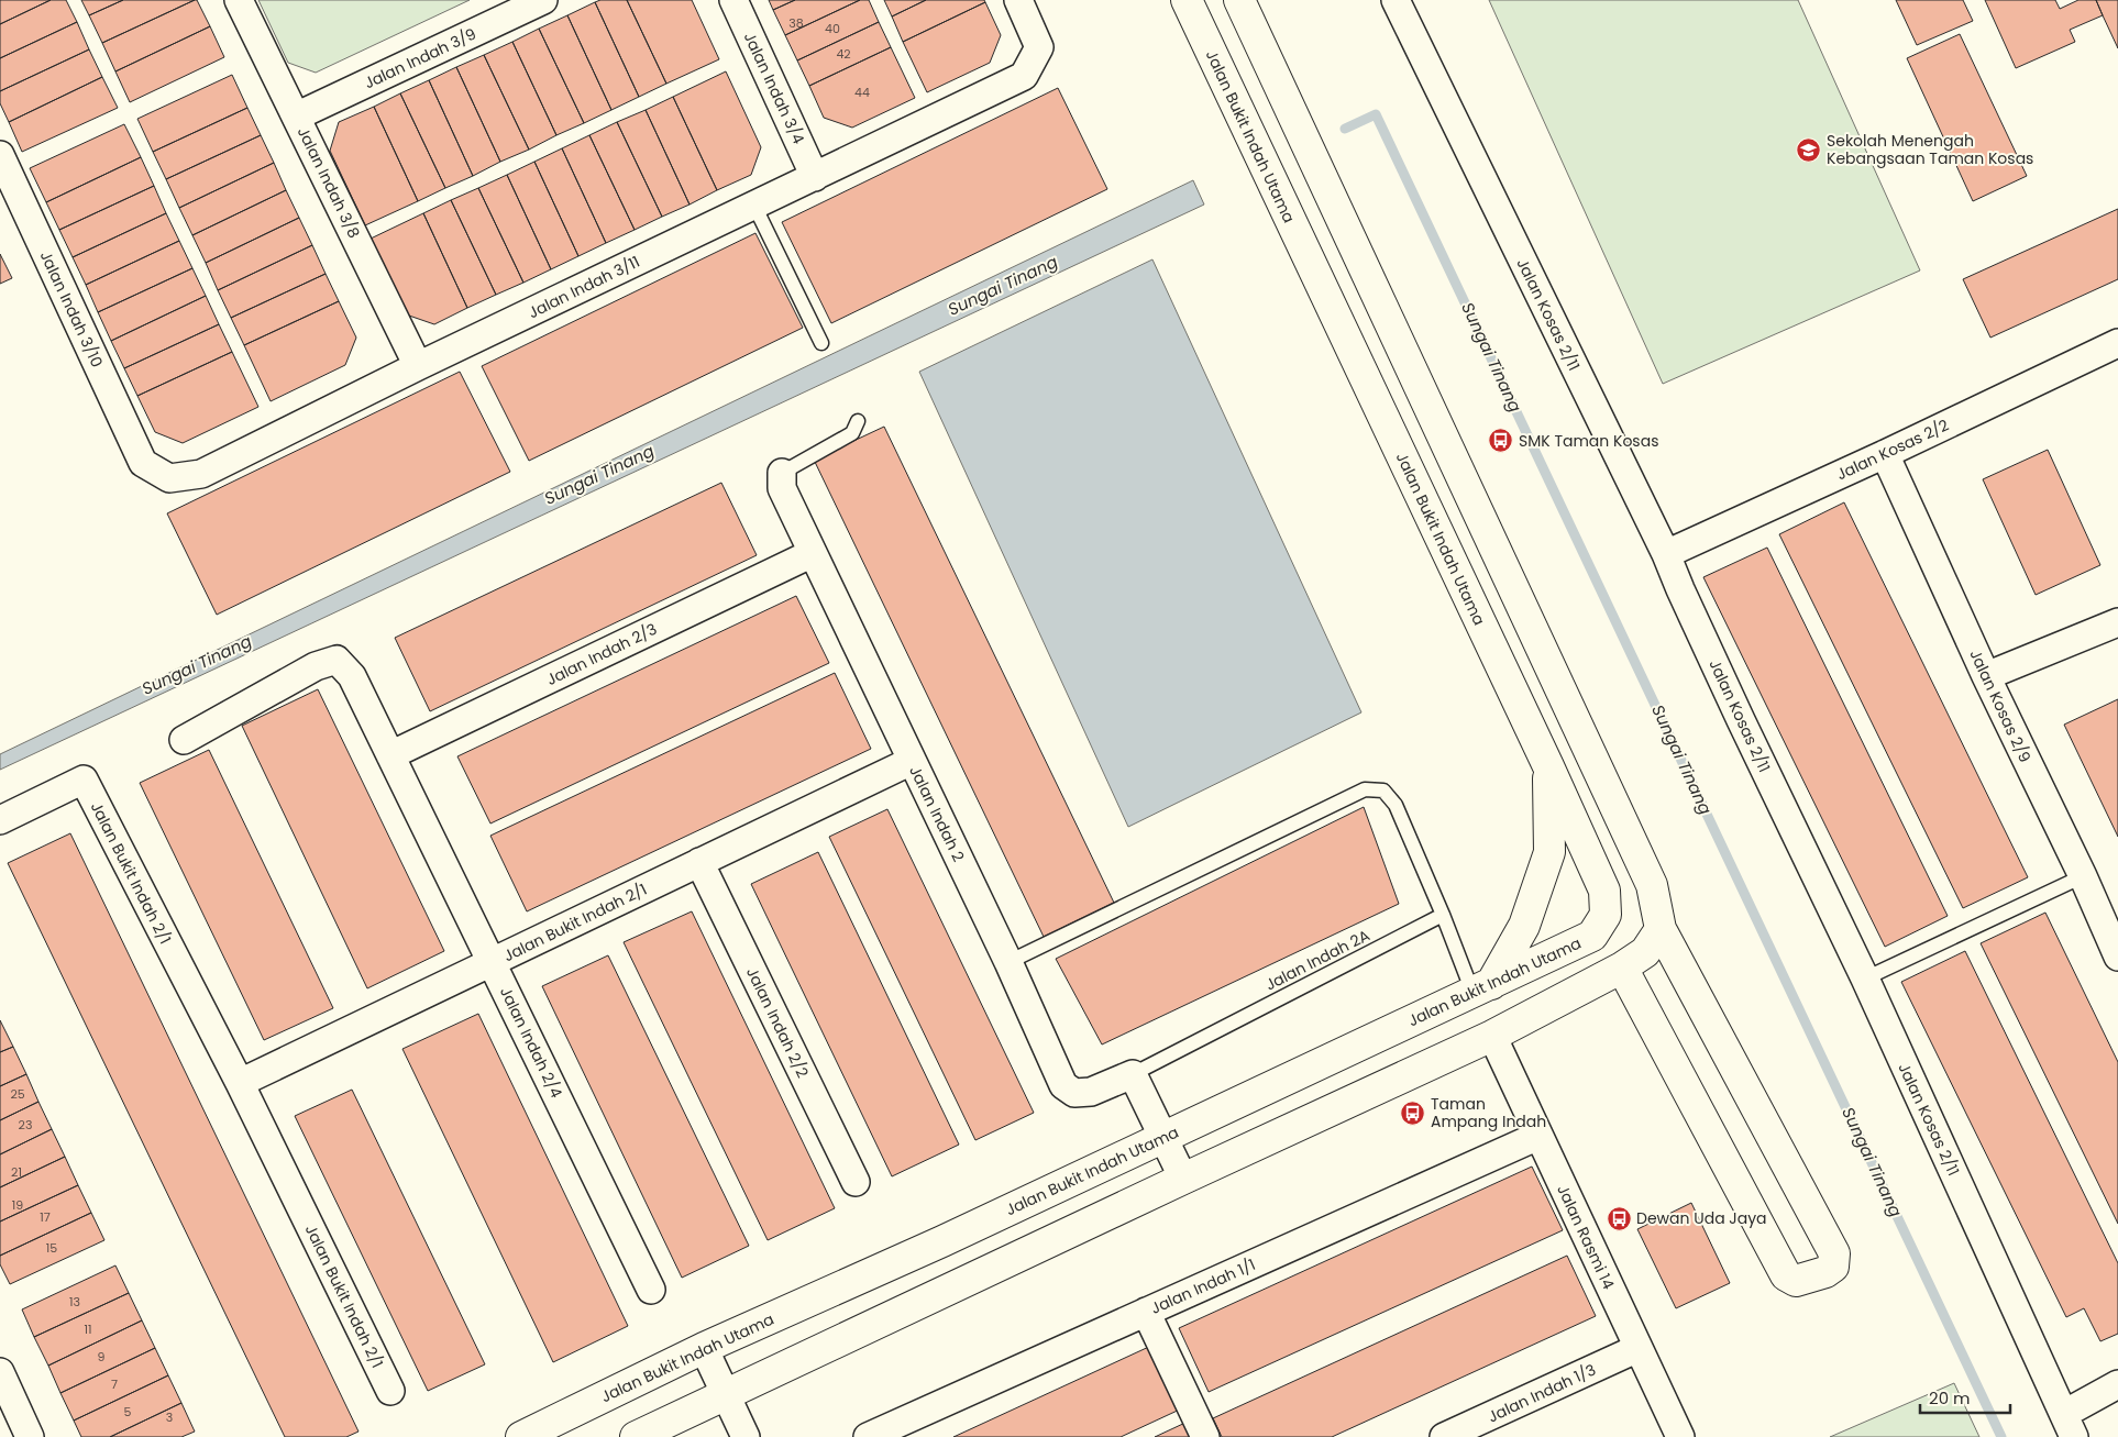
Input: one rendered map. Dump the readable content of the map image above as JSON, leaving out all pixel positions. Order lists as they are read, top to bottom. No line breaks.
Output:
{"streets":{"street":["Jalan Indah 3/9","Jalan Indah 3/4","Jalan Bukit Indah Utama","Jalan Indah 3/8","Jalan Indah 3/11","Jalan Indah 3/10","Jalan Kosas 2/11","Jalan Kosas 2/2","Jalan Indah 2/3","Jalan Kosas 2/9","Jalan Indah 2","Jalan Bukit Indah 2/1","Jalan Indah 2/2","Jalan Indah 2/4","Jalan Rasmi 14","Jalan Indah 1/1","Jalan Indah 1/3"],"lane":["Jalan Indah 2A"]},"crossings":[["Jalan Indah 3/9","Jalan Indah 3/8"],["Jalan Indah 3/4","Jalan Indah 3/11"],["Jalan Indah 3/8","Jalan Indah 3/11"],["Jalan Indah 3/11","Jalan Indah 3/10"],["Jalan Kosas 2/11","Jalan Kosas 2/2"],["Jalan Kosas 2/2","Jalan Kosas 2/9"],["Jalan Indah 2/3","Jalan Indah 2"],["Jalan Indah 2/3","Jalan Indah 2/4"],["Jalan Indah 2","Jalan Bukit Indah 2/1"],["Jalan Indah 2","Jalan Indah 2A"],["Jalan Bukit Indah 2/1","Jalan Indah 2/2"],["Jalan Bukit Indah 2/1","Jalan Indah 2/4"],["Jalan Rasmi 14","Jalan Indah 1/1"],["Jalan Rasmi 14","Jalan Indah 1/3"]],"water":["Sungai Tinang"],"places":{"school or university":["Sekolah Menengah Kebangsaan Taman Kosas"],"bus stop":["SMK Taman Kosas","Taman Ampang Indah","Dewan Uda Jaya"]},"house_numbers":["38","40","42","44","25","23","21","19","17","15","13","11","9","7","5","3"],"scale_bar":"20 m"}
